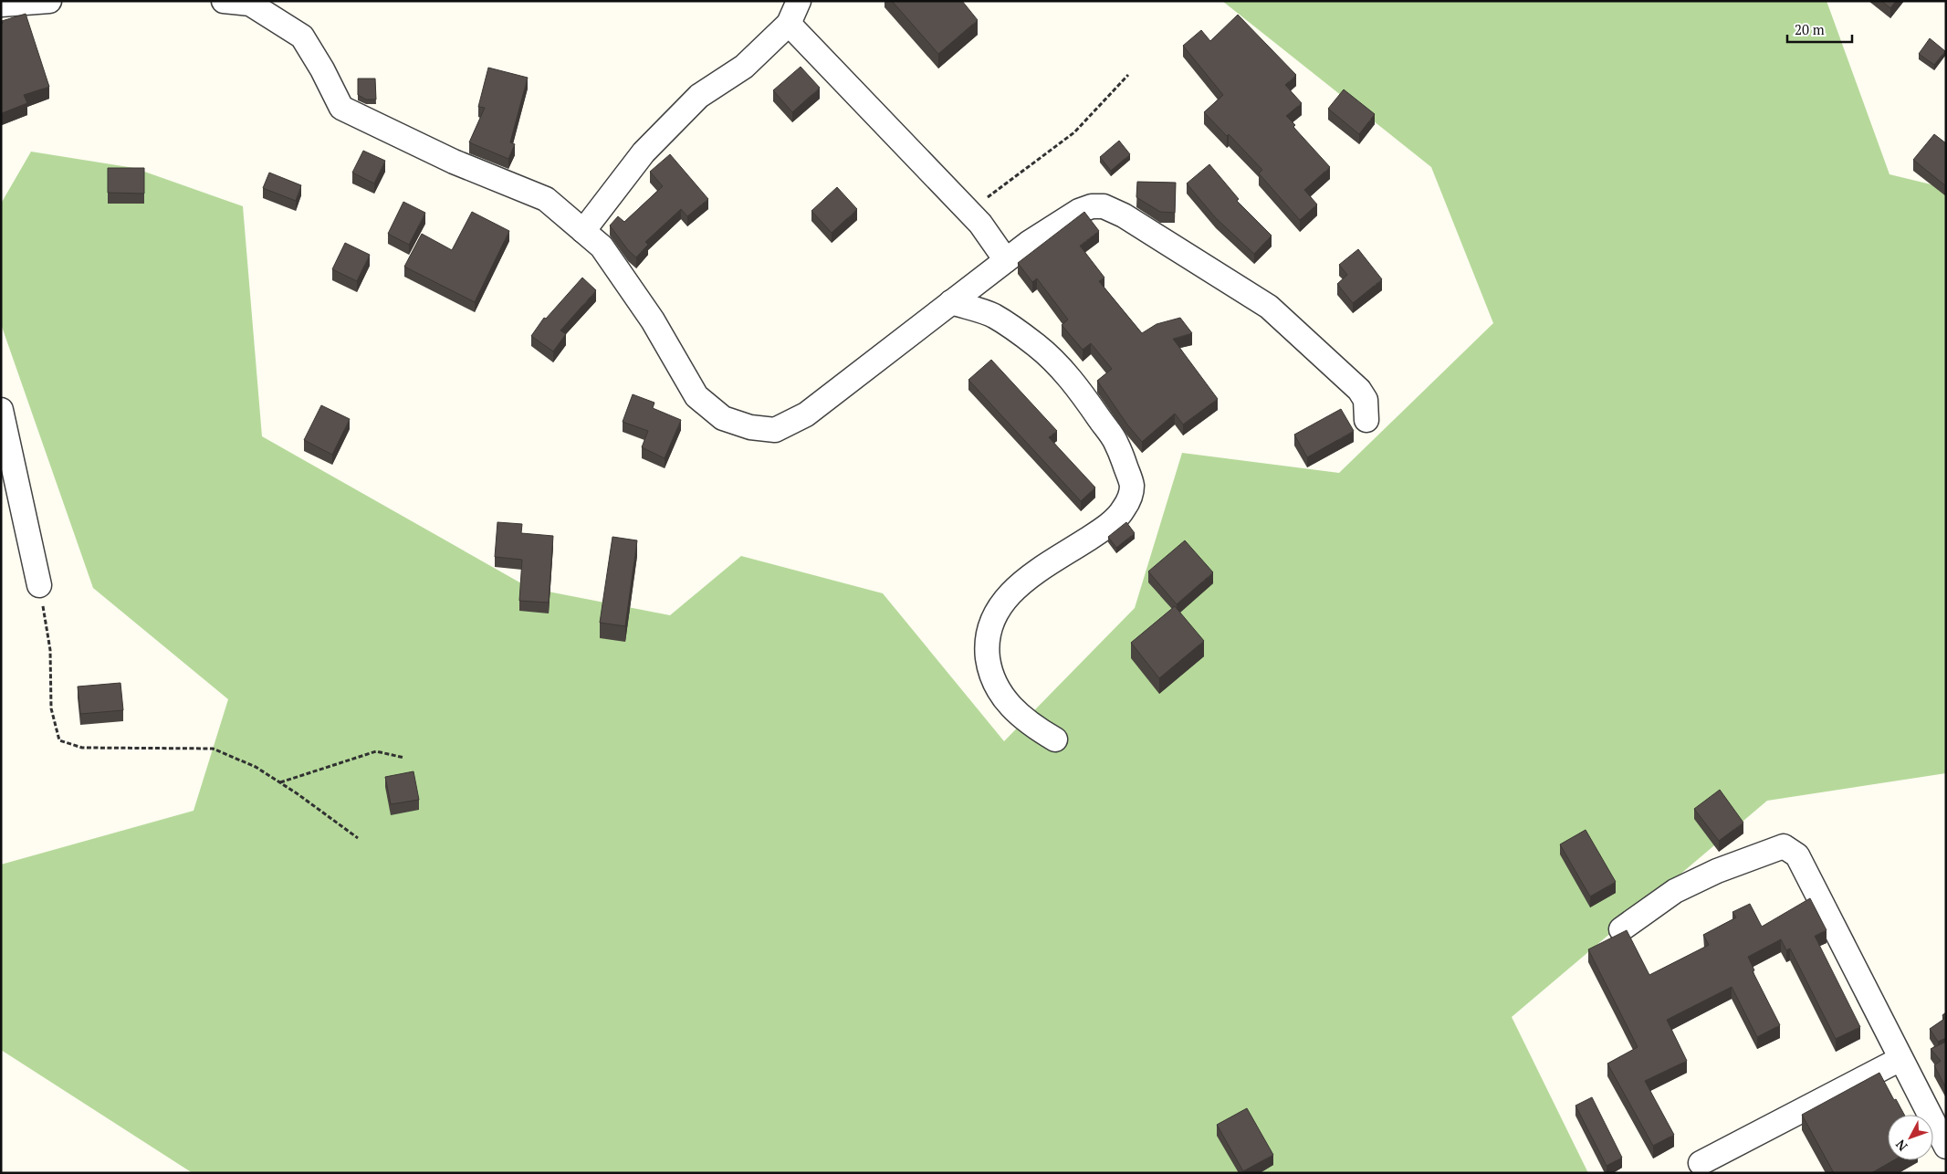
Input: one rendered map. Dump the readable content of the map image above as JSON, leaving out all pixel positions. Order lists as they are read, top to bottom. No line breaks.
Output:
{"scale_bar":"20 m","north":"bottom left"}
